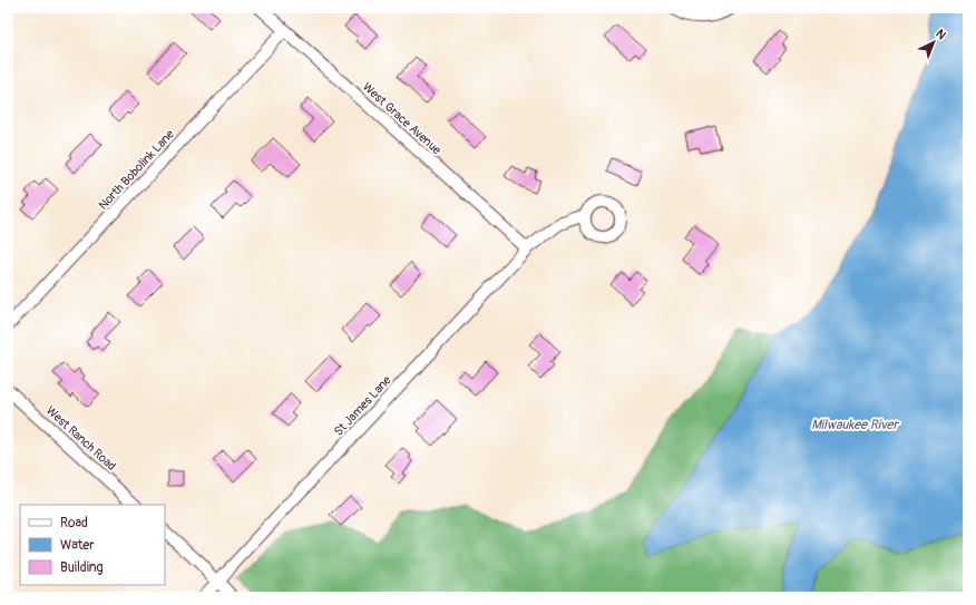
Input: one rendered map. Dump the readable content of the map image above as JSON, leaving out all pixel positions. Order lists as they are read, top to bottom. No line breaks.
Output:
{"streets":{"street":["West Grace Avenue","North Bobolink Lane","St James Lane","West Ranch Road"]},"crossings":[["West Grace Avenue","North Bobolink Lane"],["West Grace Avenue","St James Lane"]],"water":["Milwaukee River"],"legend":["Road","Water","Building"],"north":"top right"}
